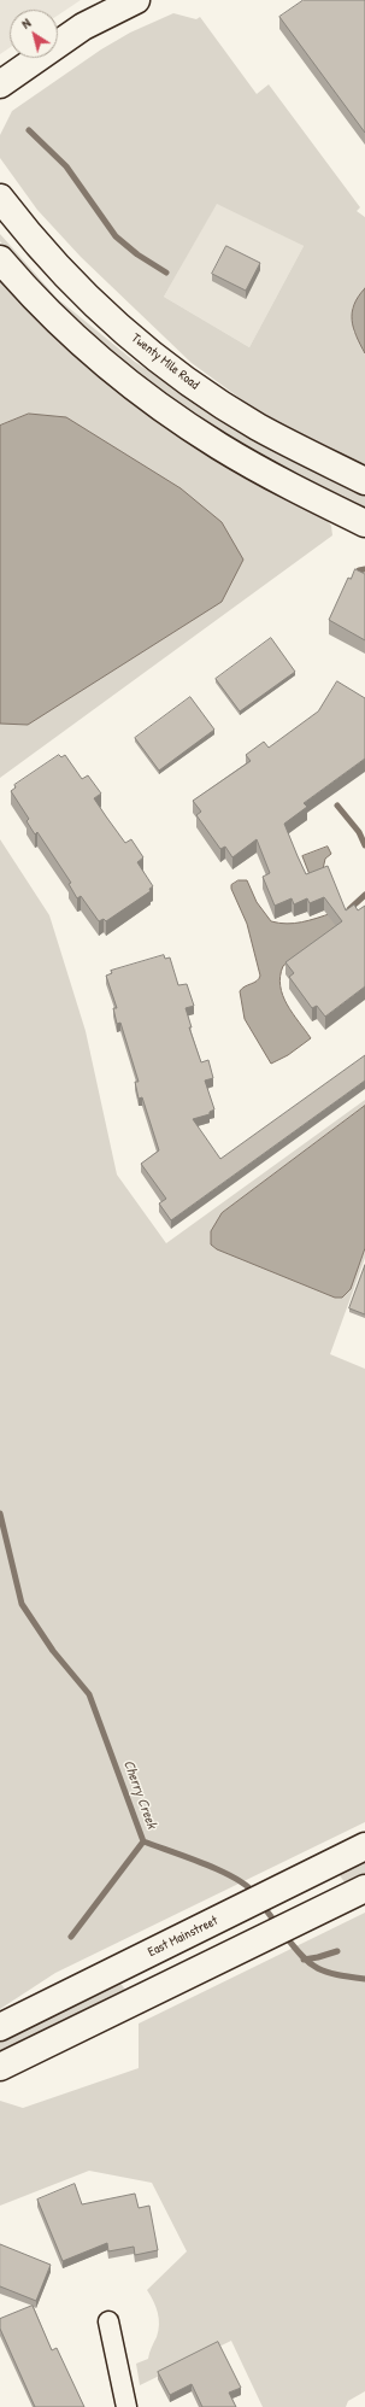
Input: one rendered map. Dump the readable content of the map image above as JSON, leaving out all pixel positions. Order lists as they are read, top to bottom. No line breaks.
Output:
{"streets":{"main road":["Twenty Mile Road","East Mainstreet"]},"water":["Cherry Creek"],"north":"top left"}
